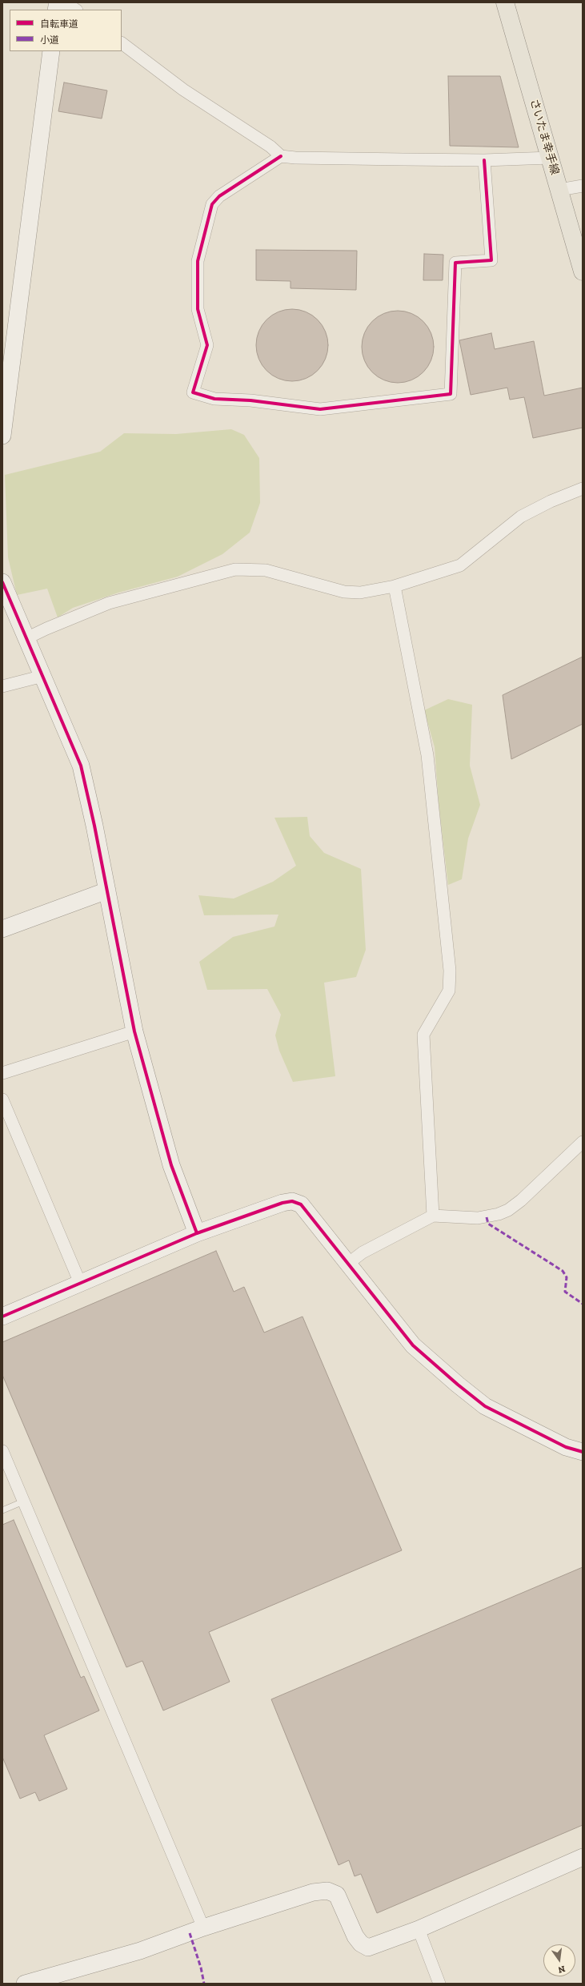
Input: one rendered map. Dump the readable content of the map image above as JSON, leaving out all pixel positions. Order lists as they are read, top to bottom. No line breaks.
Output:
{"streets":{"main road":["さいたま幸手線"]},"legend":["自転車道","小道"],"north":"bottom"}
